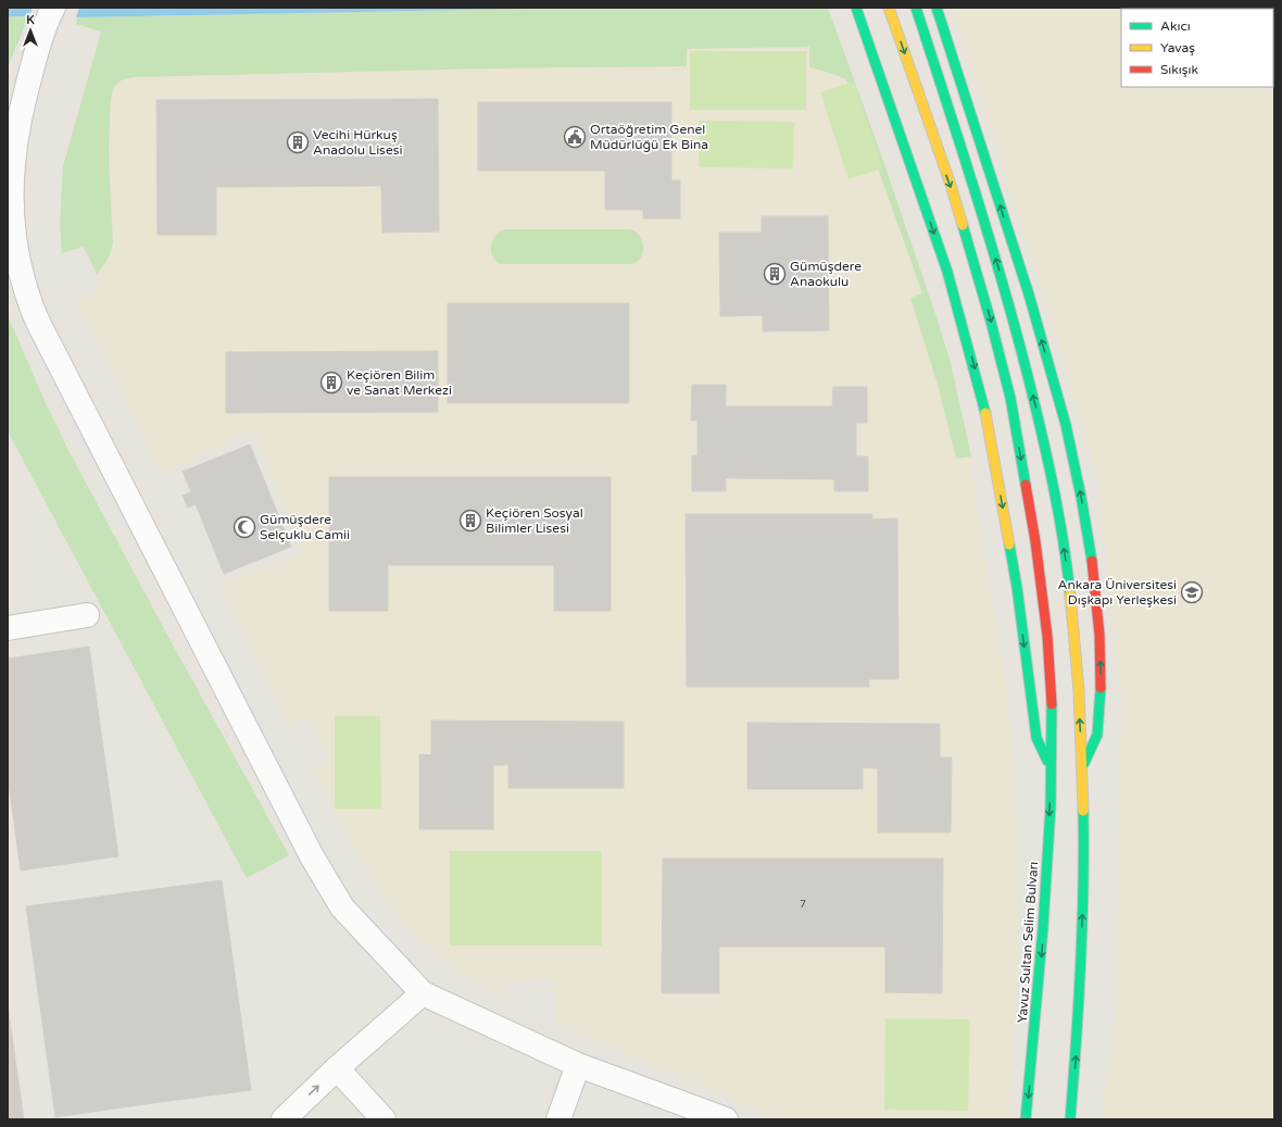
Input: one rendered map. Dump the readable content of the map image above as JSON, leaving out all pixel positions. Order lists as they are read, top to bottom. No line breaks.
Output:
{"streets":{"main road":["Yavuz Sultan Selim Bulvarı"]},"places":{"public building":["Ortaöğretim Genel Müdürlüğü Ek Bina"],"building":["Vecihi Hürkuş Anadolu Lisesi","Gümüşdere Anaokulu","Keçiören Bilim ve Sanat Merkezi","Keçiören Sosyal Bilimler Lisesi"],"mosque":["Gümüşdere Selçuklu Camii"],"school or university":["Ankara Üniversitesi Dışkapı Yerleşkesi"]},"house_numbers":["7"],"legend":["Akıcı","Yavaş","Sıkışık"],"north":"top"}
